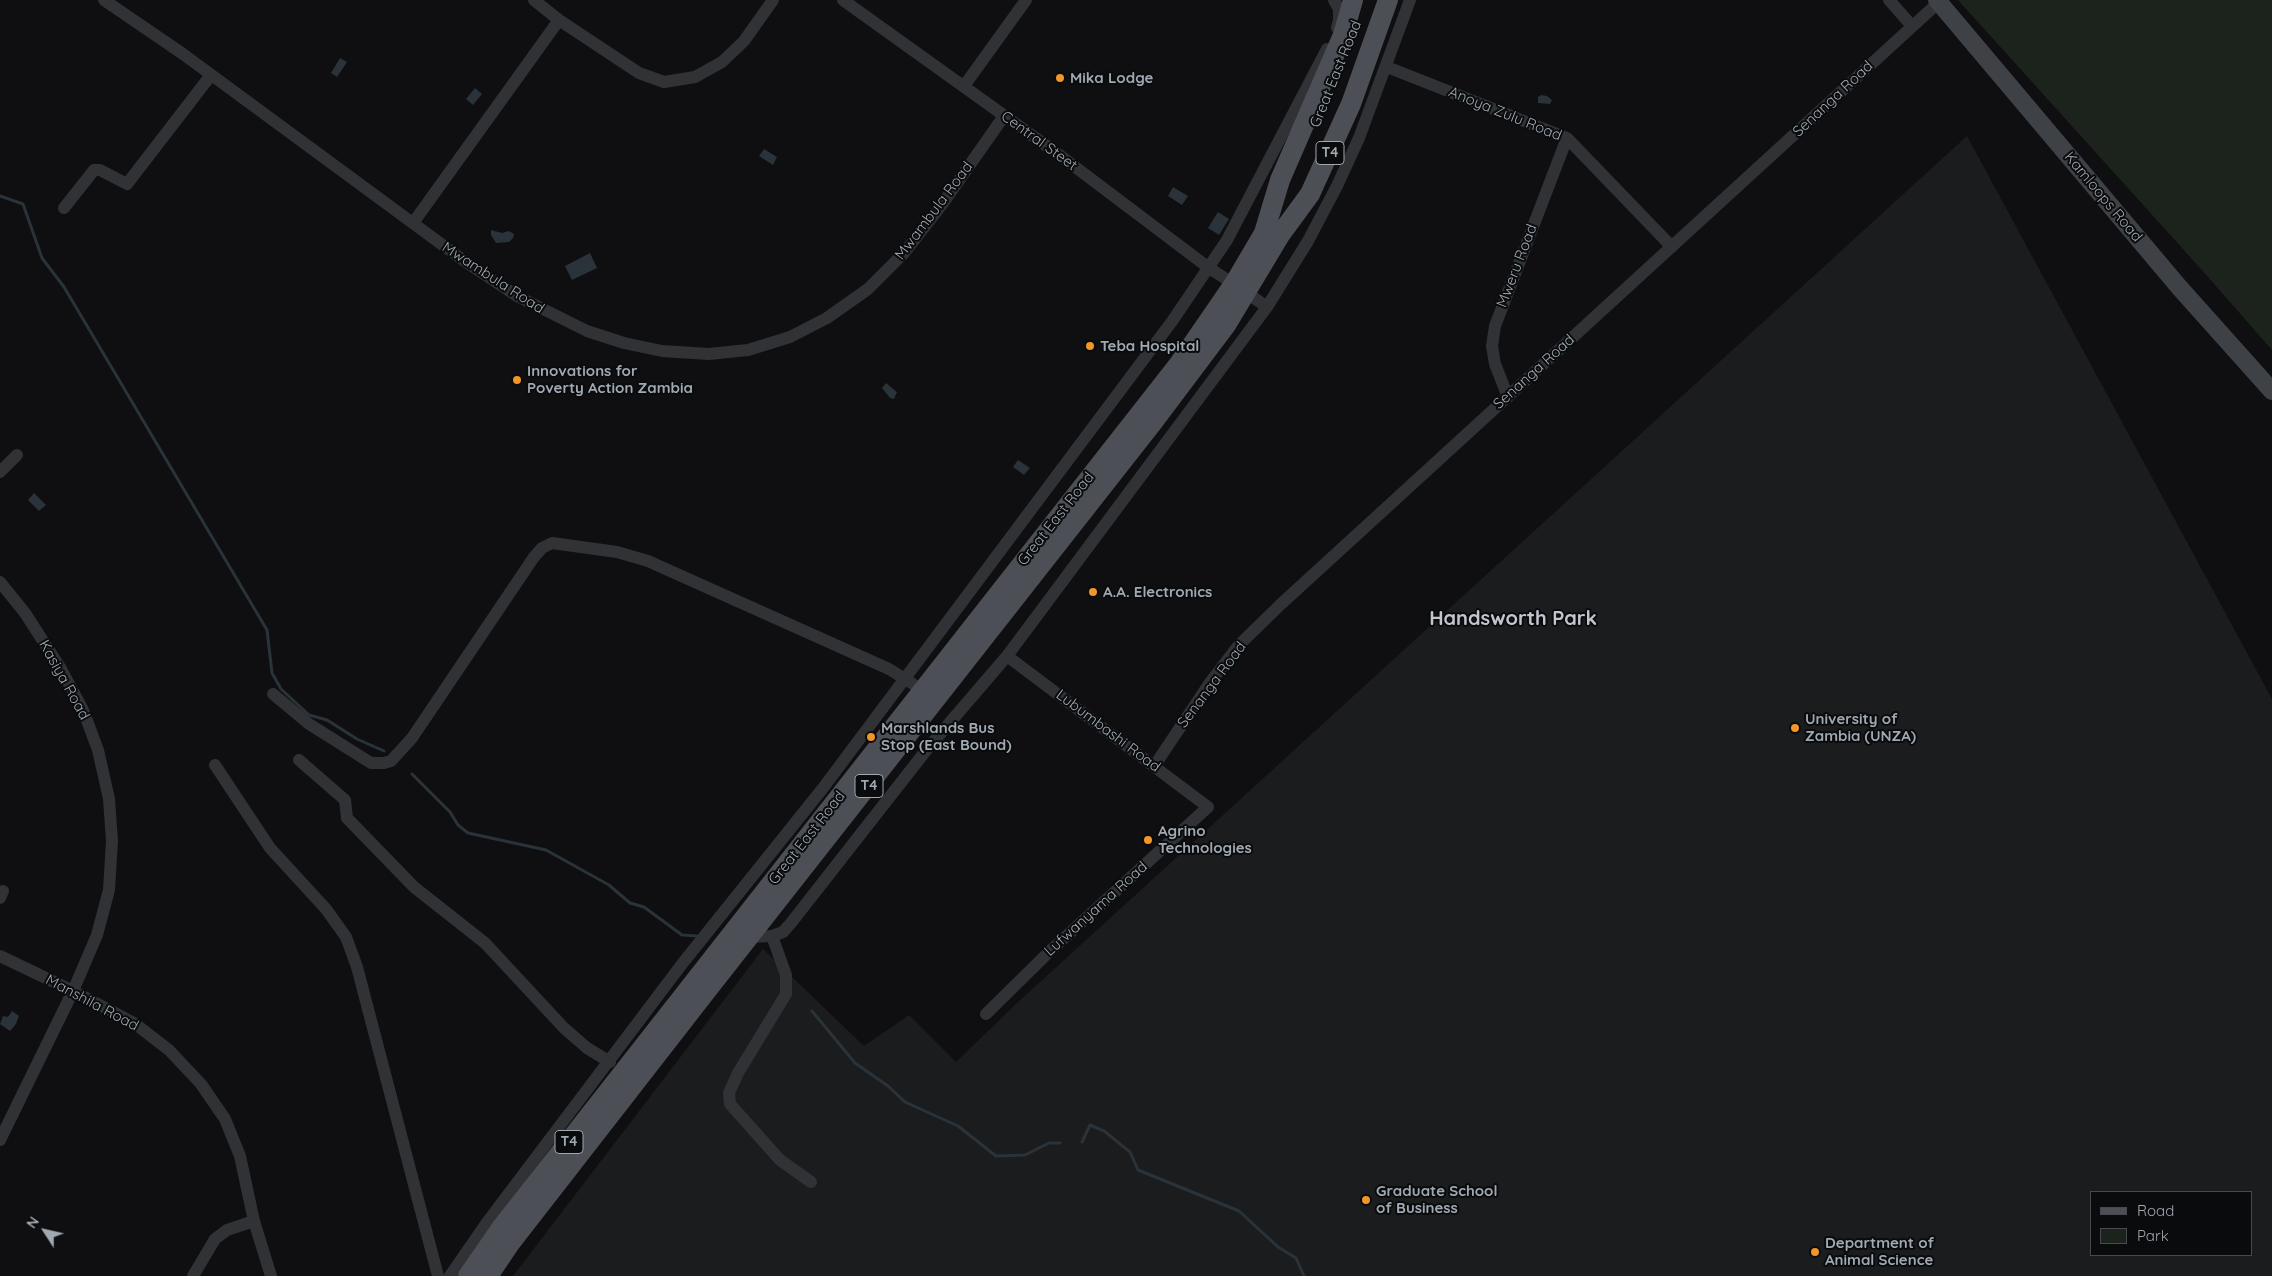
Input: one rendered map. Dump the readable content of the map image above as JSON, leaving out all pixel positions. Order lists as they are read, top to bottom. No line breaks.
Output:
{"streets":{"main road":["Great East Road","T4","Kamloops Road"],"street":["Senanga Road","Anoya Zulu Road","Central Steet","Mwambula Road","Mweru Road","Kasiya Road","Lubumbashi Road","Lufwanyama Road","Manshila Road"]},"crossings":[["Great East Road","Central Steet"],["Senanga Road","Anoya Zulu Road"],["Senanga Road","Kamloops Road"],["Senanga Road","Mweru Road"],["Senanga Road","Lubumbashi Road"],["Anoya Zulu Road","Mweru Road"],["Central Steet","Mwambula Road"],["Kasiya Road","Manshila Road"],["Lubumbashi Road","Lufwanyama Road"]],"districts":["Handsworth Park"],"places":["Mika Lodge","Teba Hospital","Innovations for Poverty Action Zambia","A.A. Electronics","University of Zambia (UNZA)","Marshlands Bus Stop (East Bound)","Agrino Technologies","Graduate School of Business","Department of Animal Science"],"legend":["Road","Park"],"north":"top left"}
